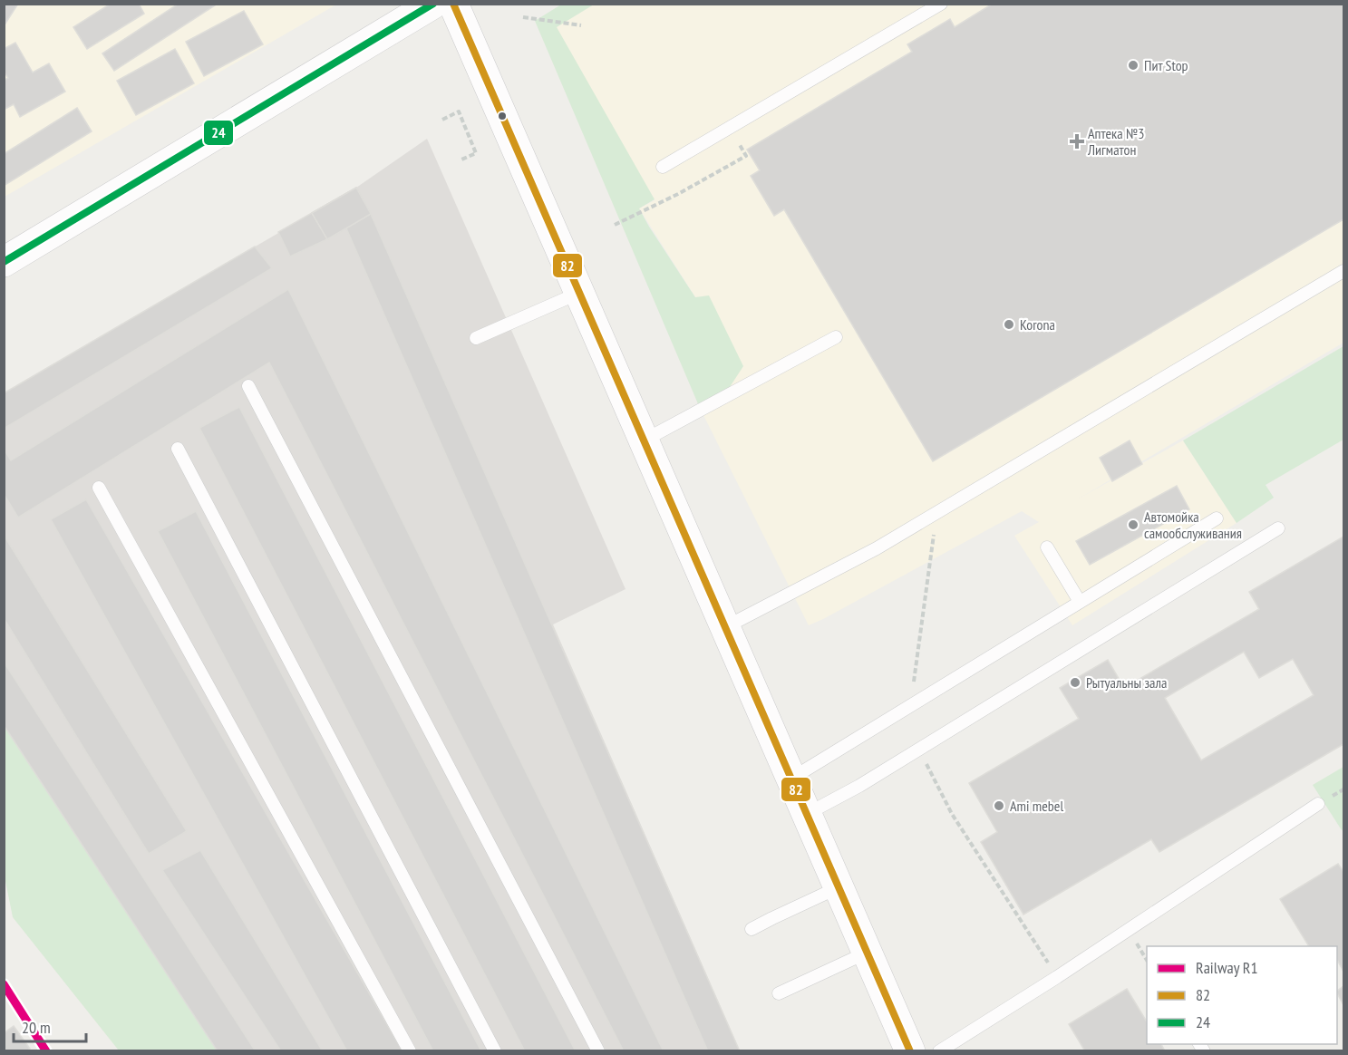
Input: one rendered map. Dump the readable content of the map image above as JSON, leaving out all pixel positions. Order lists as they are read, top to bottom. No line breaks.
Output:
{"places":{"other":["Пит Stop","Korona","Автомойка самообслуживания","Рытуальны зала","Ami mebel"],"health":["Аптека №3 Лигматон"]},"lines":["transit line 82","transit line 24","rail line R1"],"legend":["Railway R1","82","24"],"scale_bar":"20 m"}
